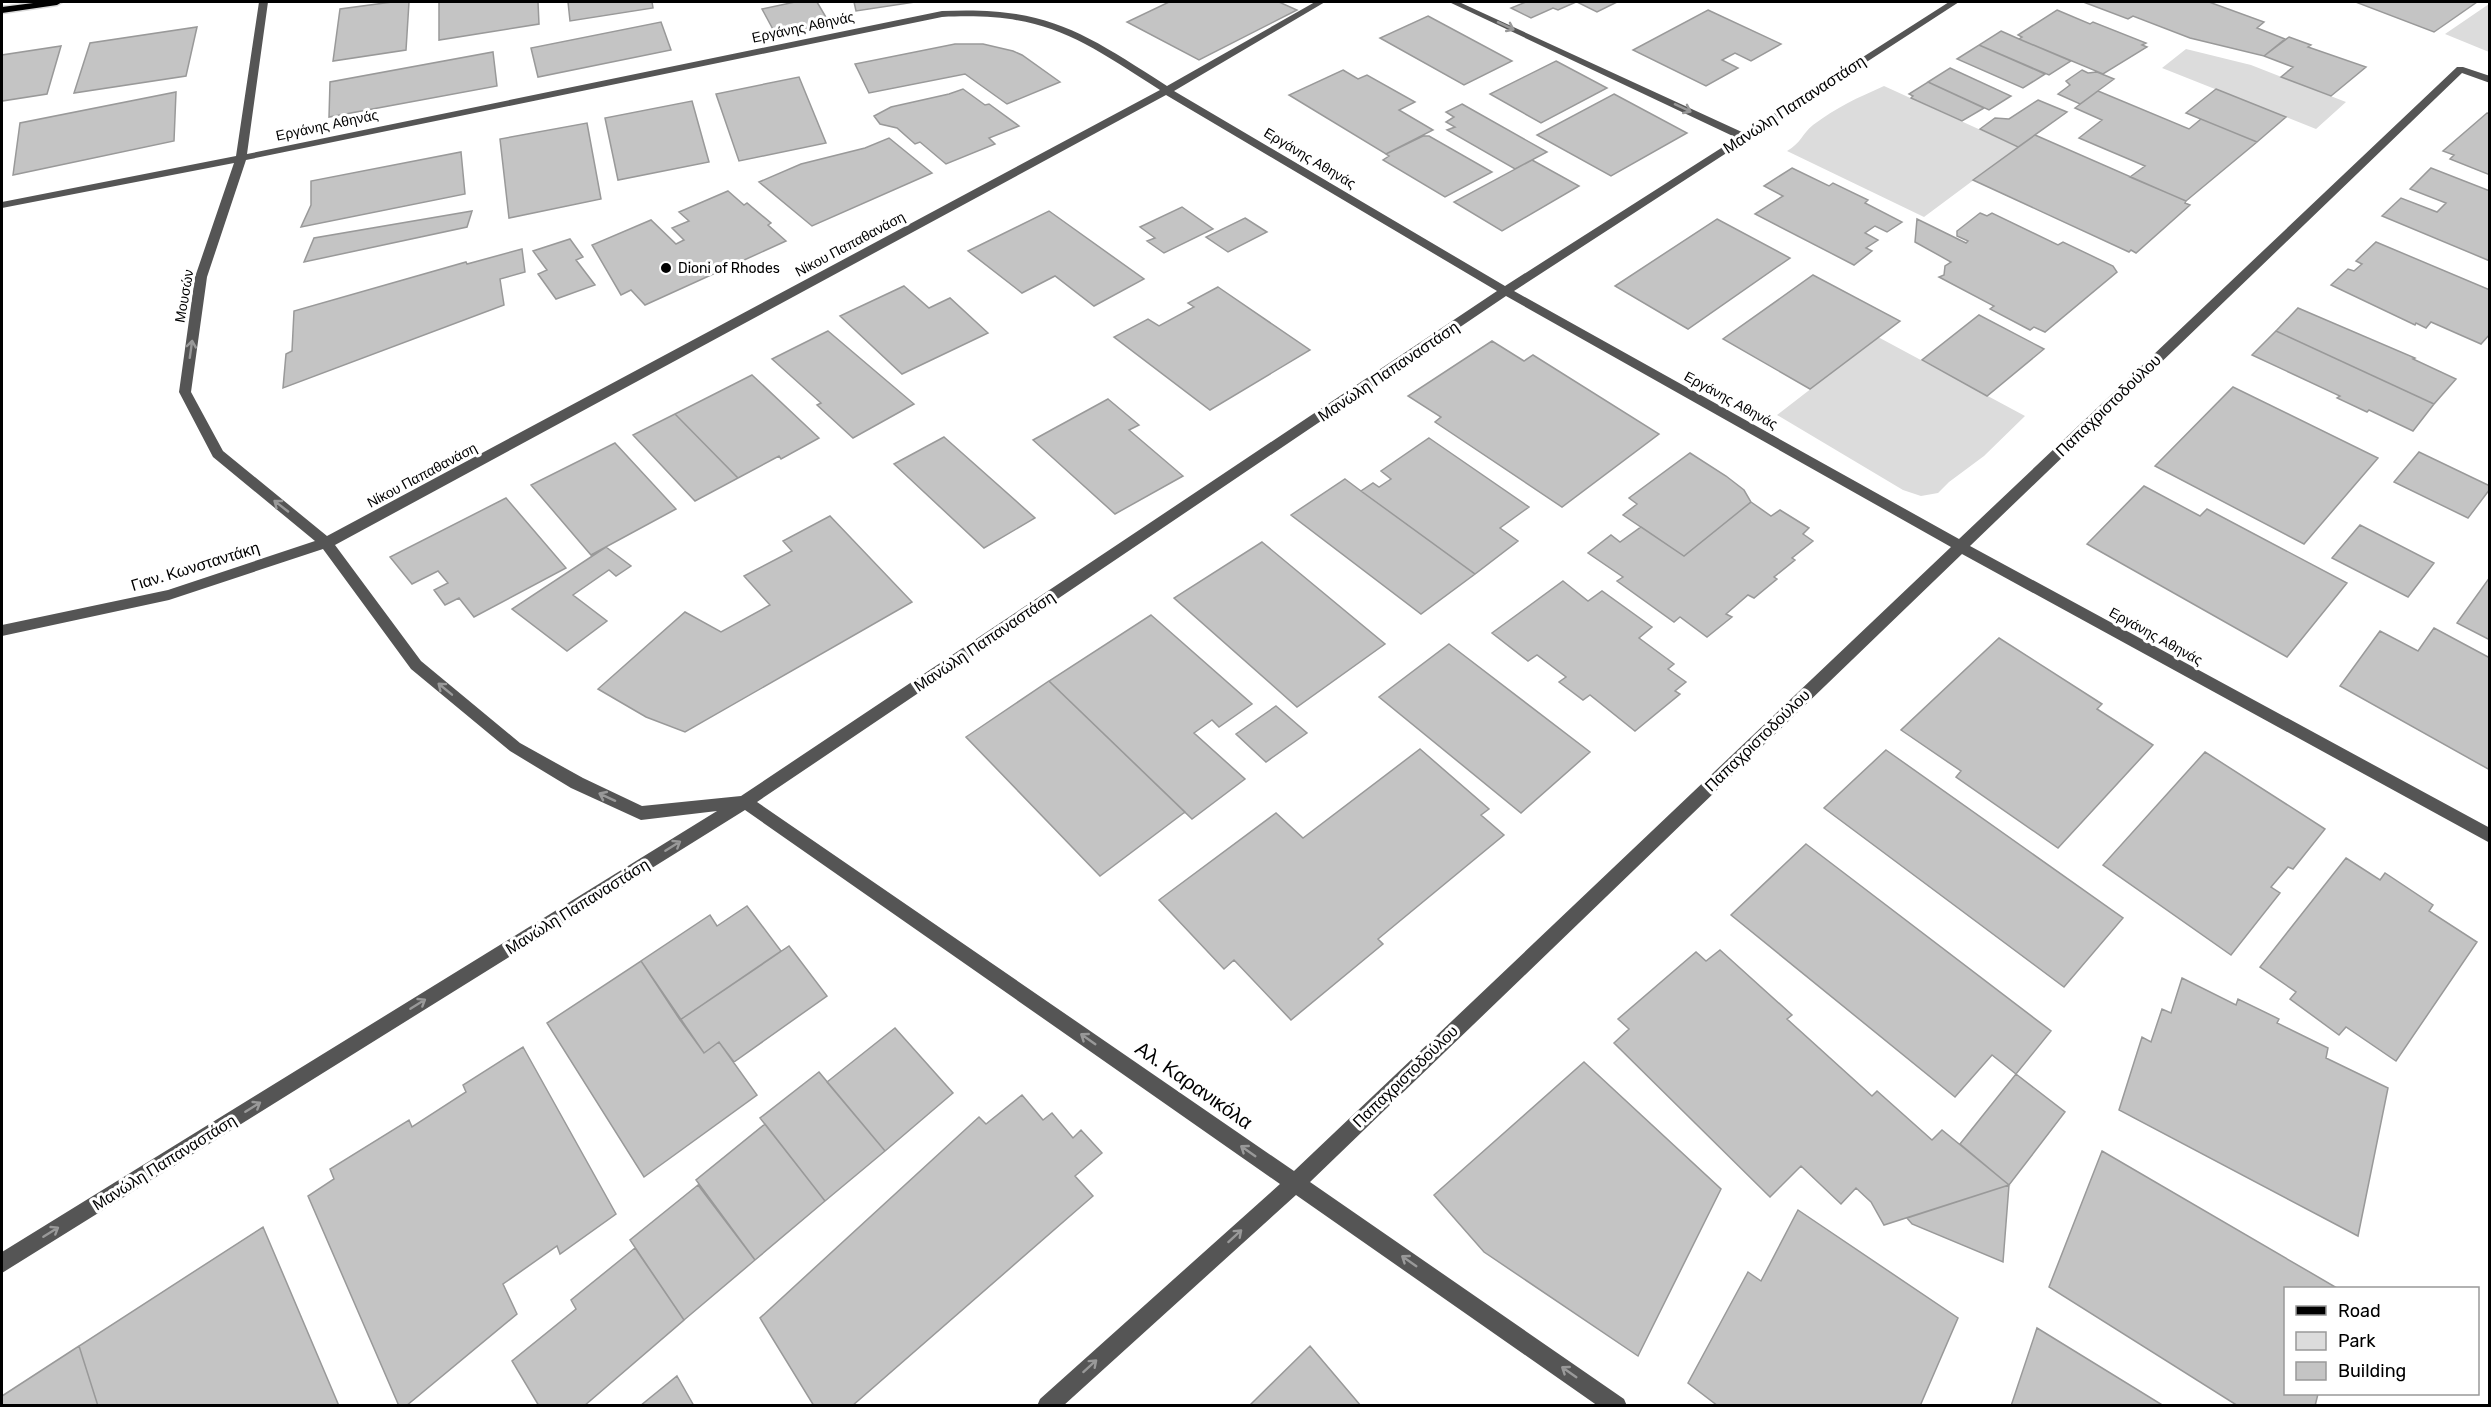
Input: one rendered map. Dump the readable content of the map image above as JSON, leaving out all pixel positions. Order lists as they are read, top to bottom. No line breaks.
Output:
{"streets":{"street":["Εργάνης Αθηνάς","Μανώλη Παπαναστάση","Νίκου Παπαθανάση","Μουσών","Παπαχριστοδούλου","Γιαν. Κωνσταντάκη","Αλ. Καρανικόλα"]},"crossings":[["Εργάνης Αθηνάς","Μανώλη Παπαναστάση"],["Εργάνης Αθηνάς","Νίκου Παπαθανάση"],["Εργάνης Αθηνάς","Μουσών"],["Εργάνης Αθηνάς","Παπαχριστοδούλου"],["Μανώλη Παπαναστάση","Μουσών"],["Μανώλη Παπαναστάση","Αλ. Καρανικόλα"],["Νίκου Παπαθανάση","Μουσών"],["Νίκου Παπαθανάση","Γιαν. Κωνσταντάκη"],["Μουσών","Γιαν. Κωνσταντάκη"],["Μουσών","Αλ. Καρανικόλα"],["Παπαχριστοδούλου","Αλ. Καρανικόλα"]],"one_way":["Μανώλη Παπαναστάση","Μουσών","Αλ. Καρανικόλα"],"places":["Dioni of Rhodes"],"legend":["Road","Park","Building"]}
